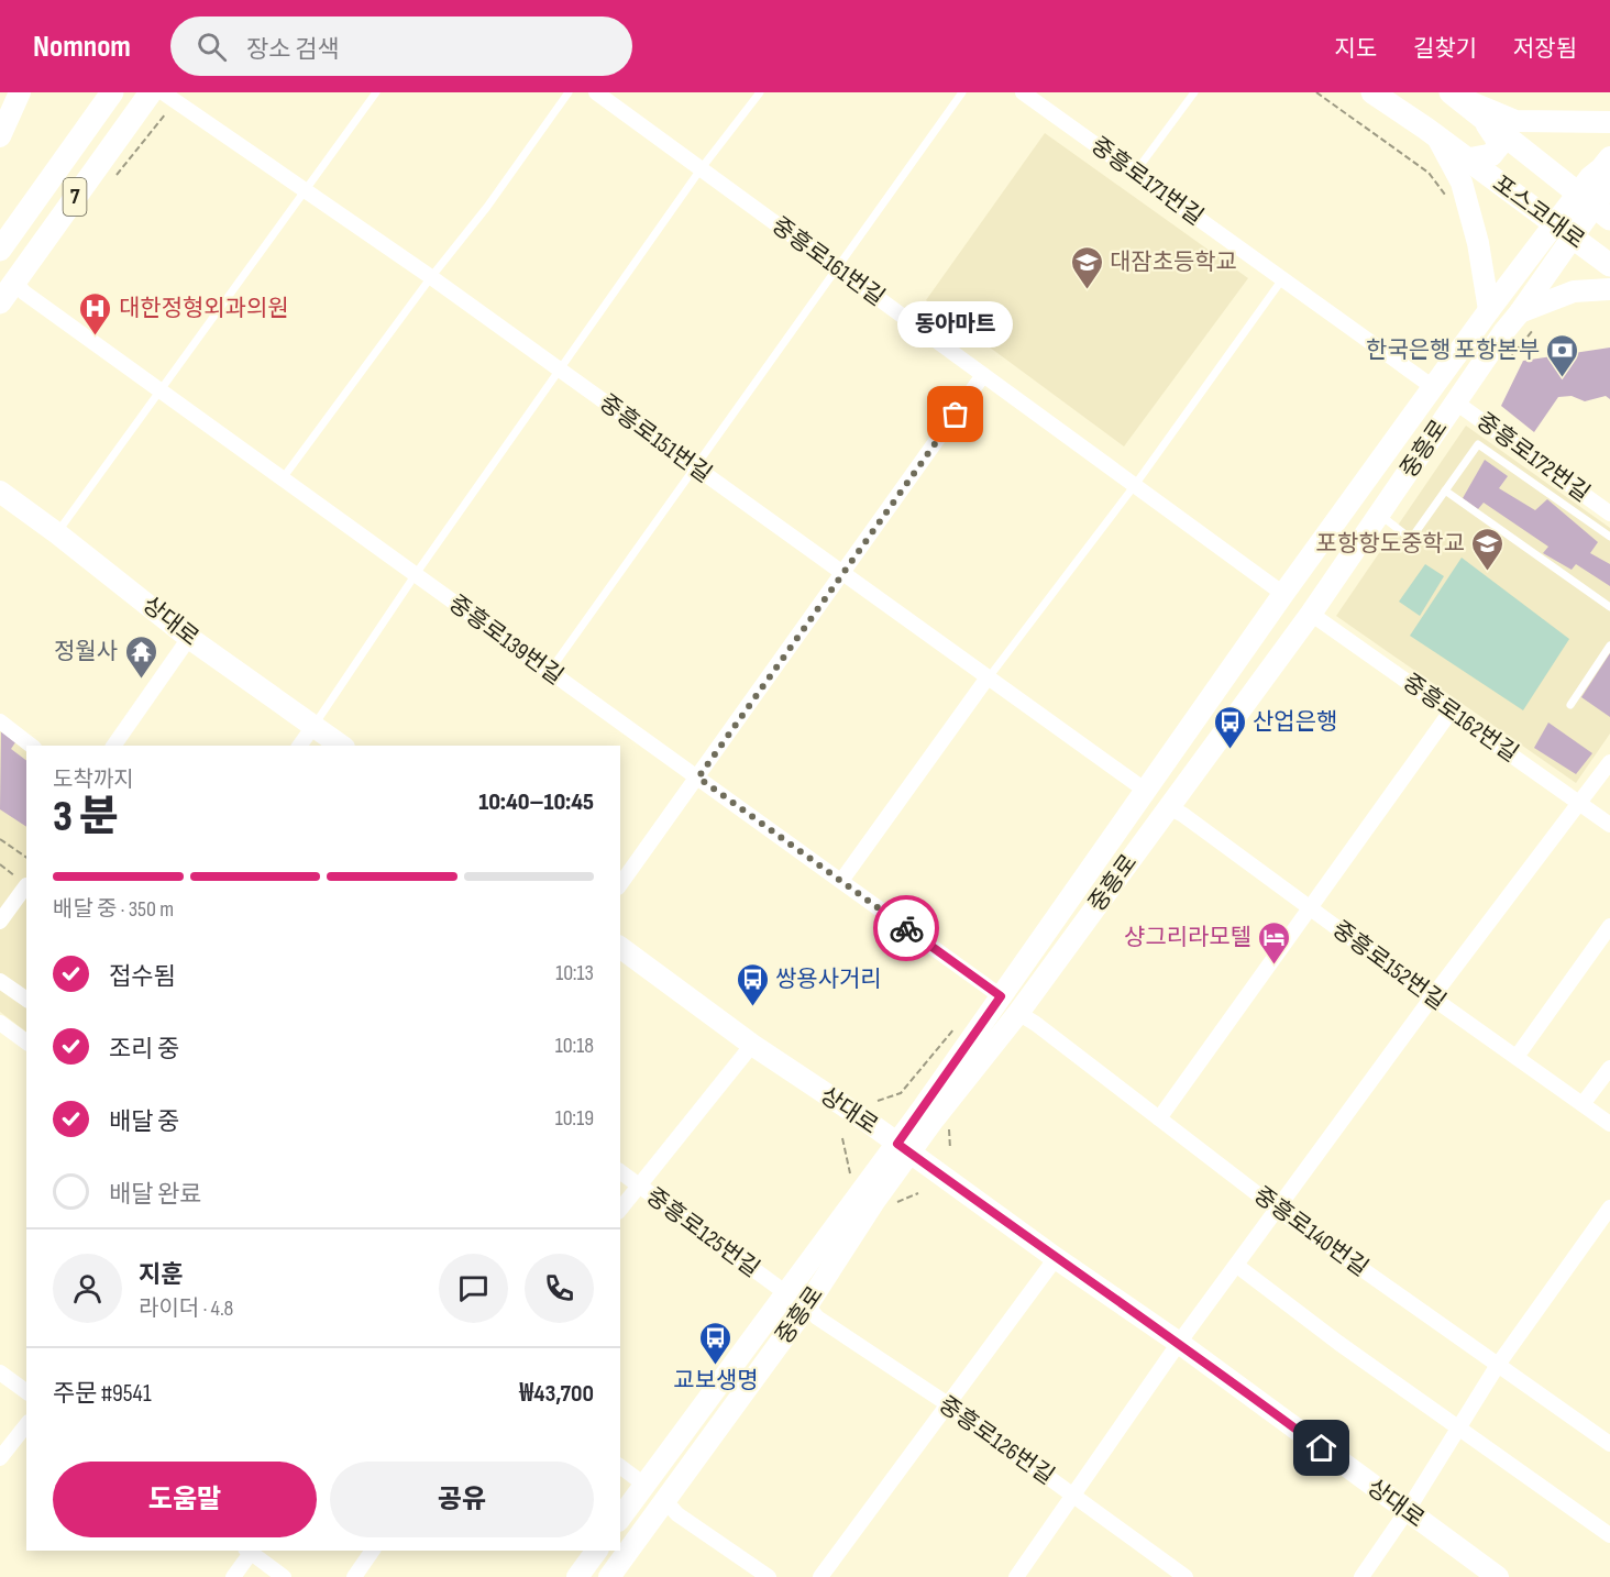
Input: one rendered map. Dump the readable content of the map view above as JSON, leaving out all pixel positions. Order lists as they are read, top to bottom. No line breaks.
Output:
{"streets":{"main road":["7","포스코대로","중흥로","상대로"],"street":["중흥로171번길","중흥로161번길","중흥로151번길","중흥로172번길","중흥로139번길","중흥로162번길","중흥로152번길","중흥로140번길","중흥로125번길","중흥로126번길"]},"crossings":[["중흥로171번길","중흥로"],["7","중흥로139번길"],["포스코대로","중흥로"],["중흥로161번길","중흥로"],["중흥로151번길","중흥로"],["중흥로","중흥로172번길"],["중흥로","상대로"],["중흥로","중흥로139번길"],["중흥로","중흥로162번길"],["중흥로","중흥로152번길"],["중흥로","중흥로140번길"],["중흥로","중흥로125번길"],["중흥로","중흥로126번길"]],"places":{"school or university":["대잠초등학교","포항항도중학교"],"hospital":["대한정형외과의원"],"bank":["한국은행 포항본부"],"other":["동아마트"],"temple":["정월사"],"bus stop":["산업은행","쌍용사거리","교보생명"],"hotel":["샹그리라모텔"]},"page":{"header":"Nomnom","search":"장소 검색","nav":["지도","길찾기","저장됨"],"bubble":"동아마트","heading":["3 분","도착까지","10:40–10:45"],"panel":["지훈","라이더 · 4.8","주문 #9541","₩43,700"],"bar":"배달 중 · 350 m","list":[["접수됨","10:13"],["조리 중","10:18"],["배달 중","10:19"],"배달 완료"],"buttons":["도움말","공유"]}}
